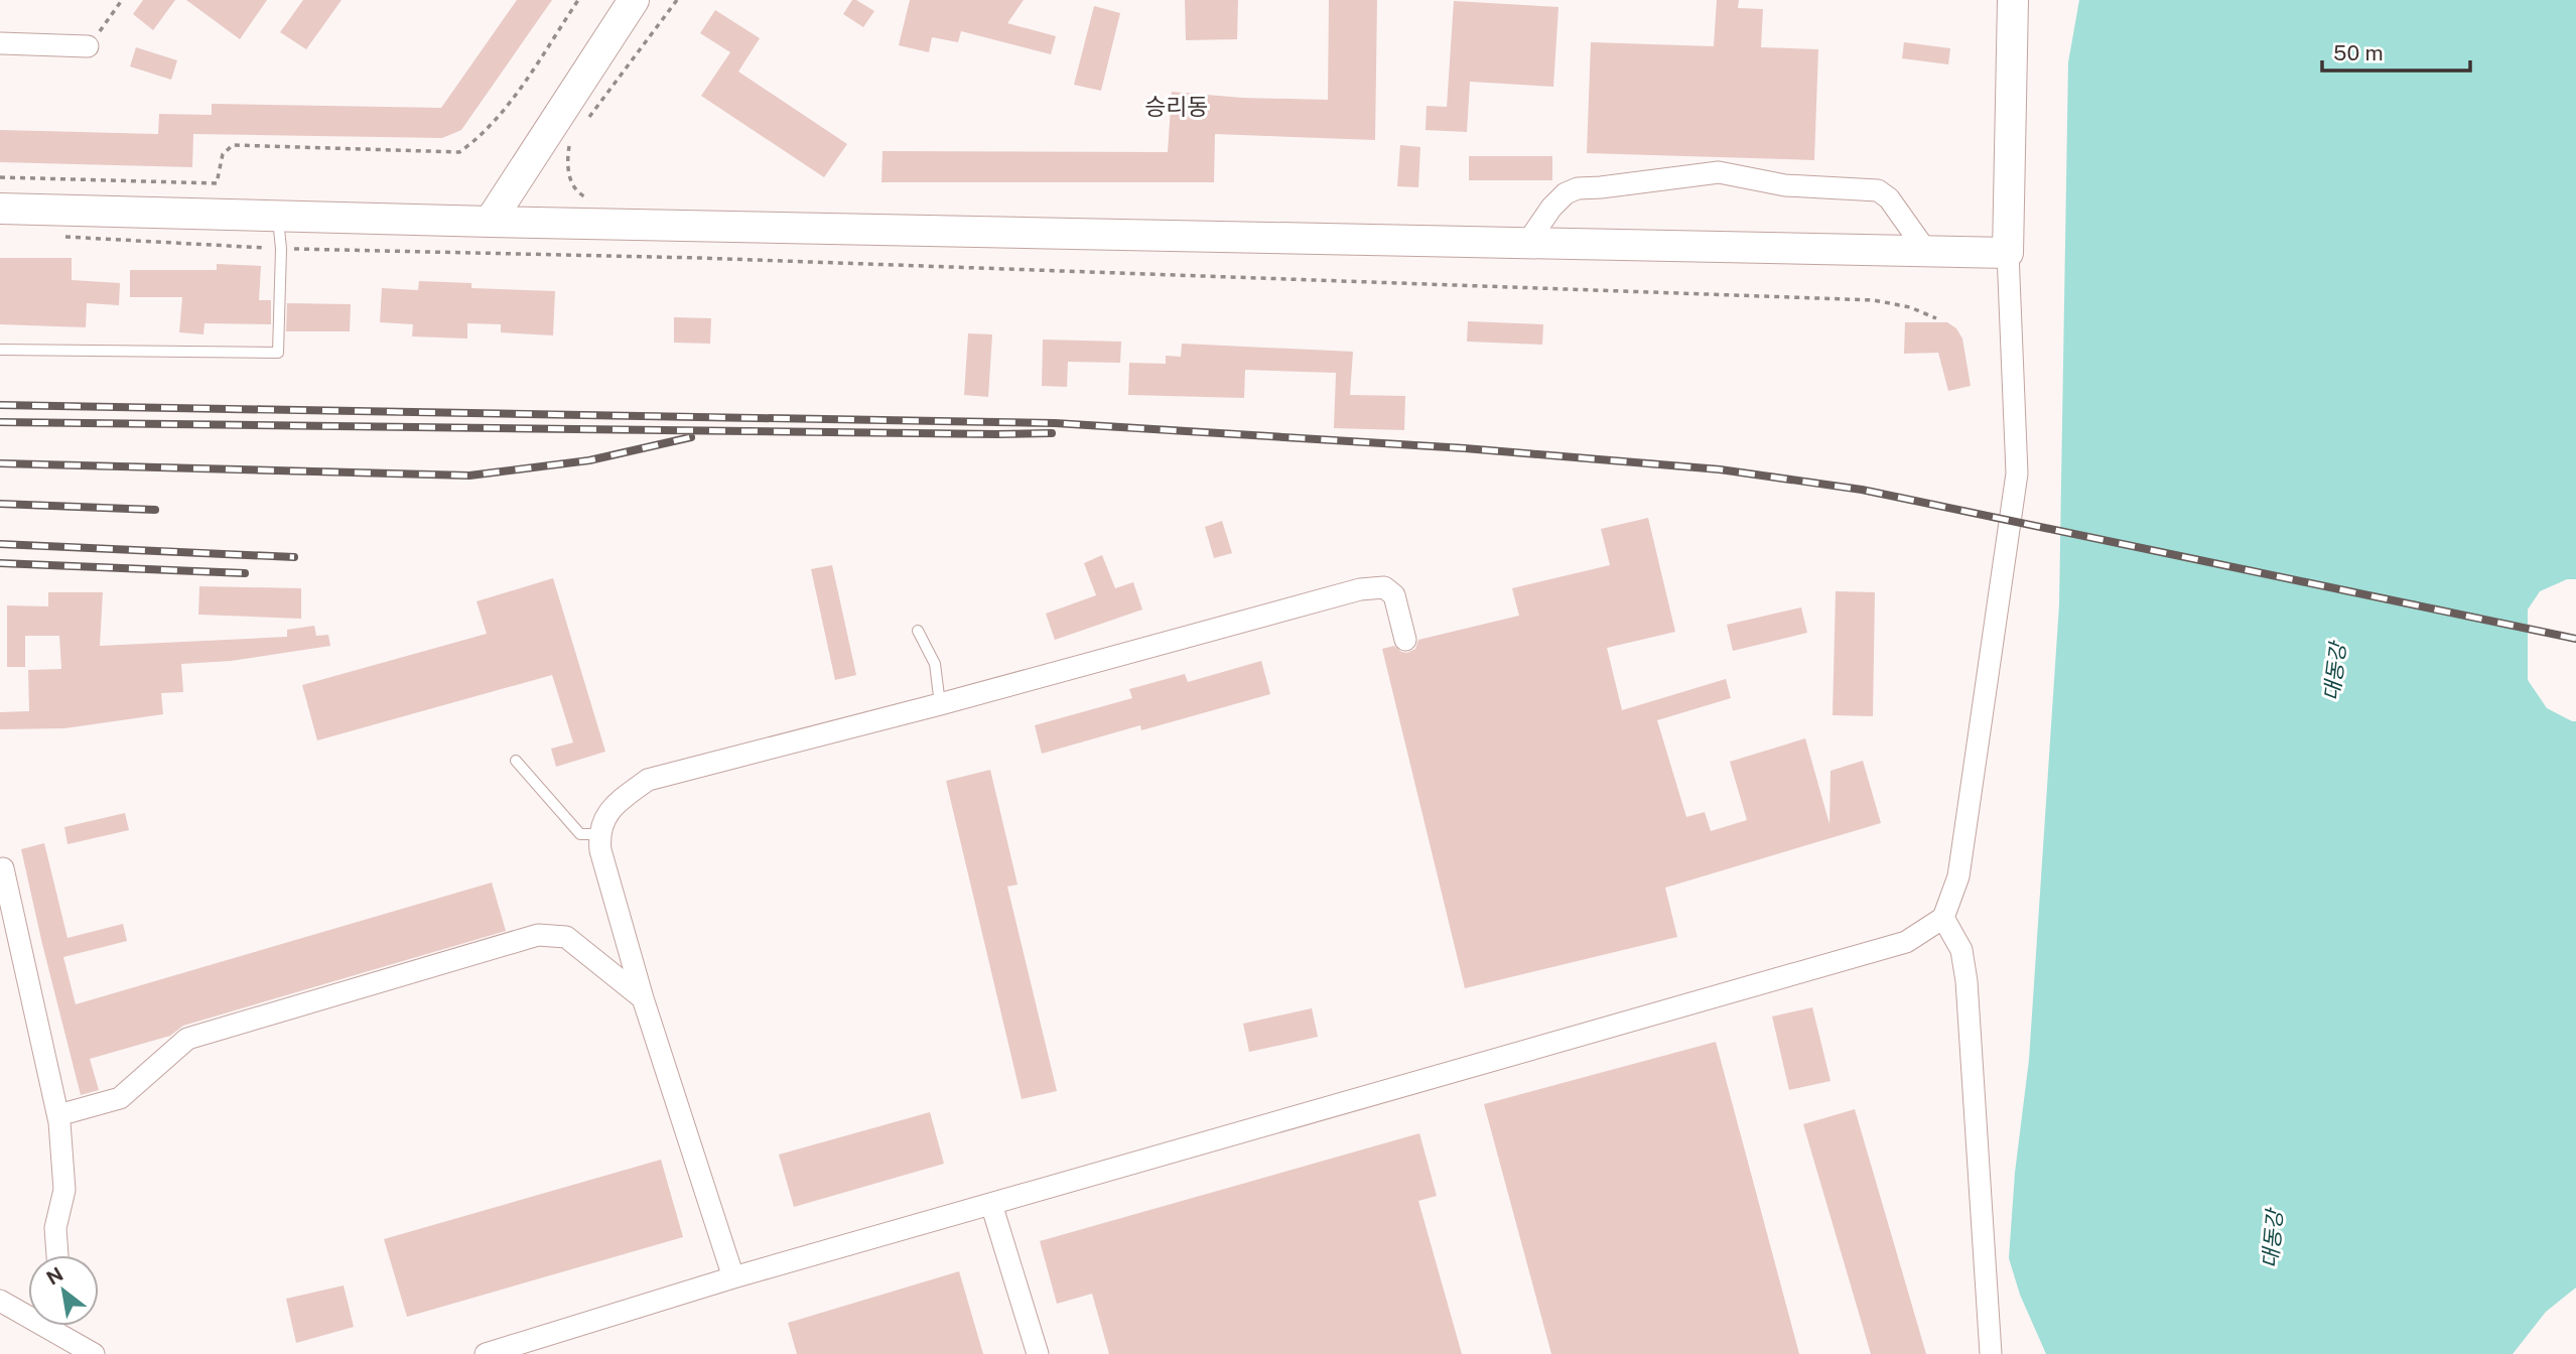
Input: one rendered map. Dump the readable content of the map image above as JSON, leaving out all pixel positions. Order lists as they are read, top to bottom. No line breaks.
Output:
{"districts":["승리동"],"water":["대동강"],"scale_bar":"50 m","north":"top left"}
